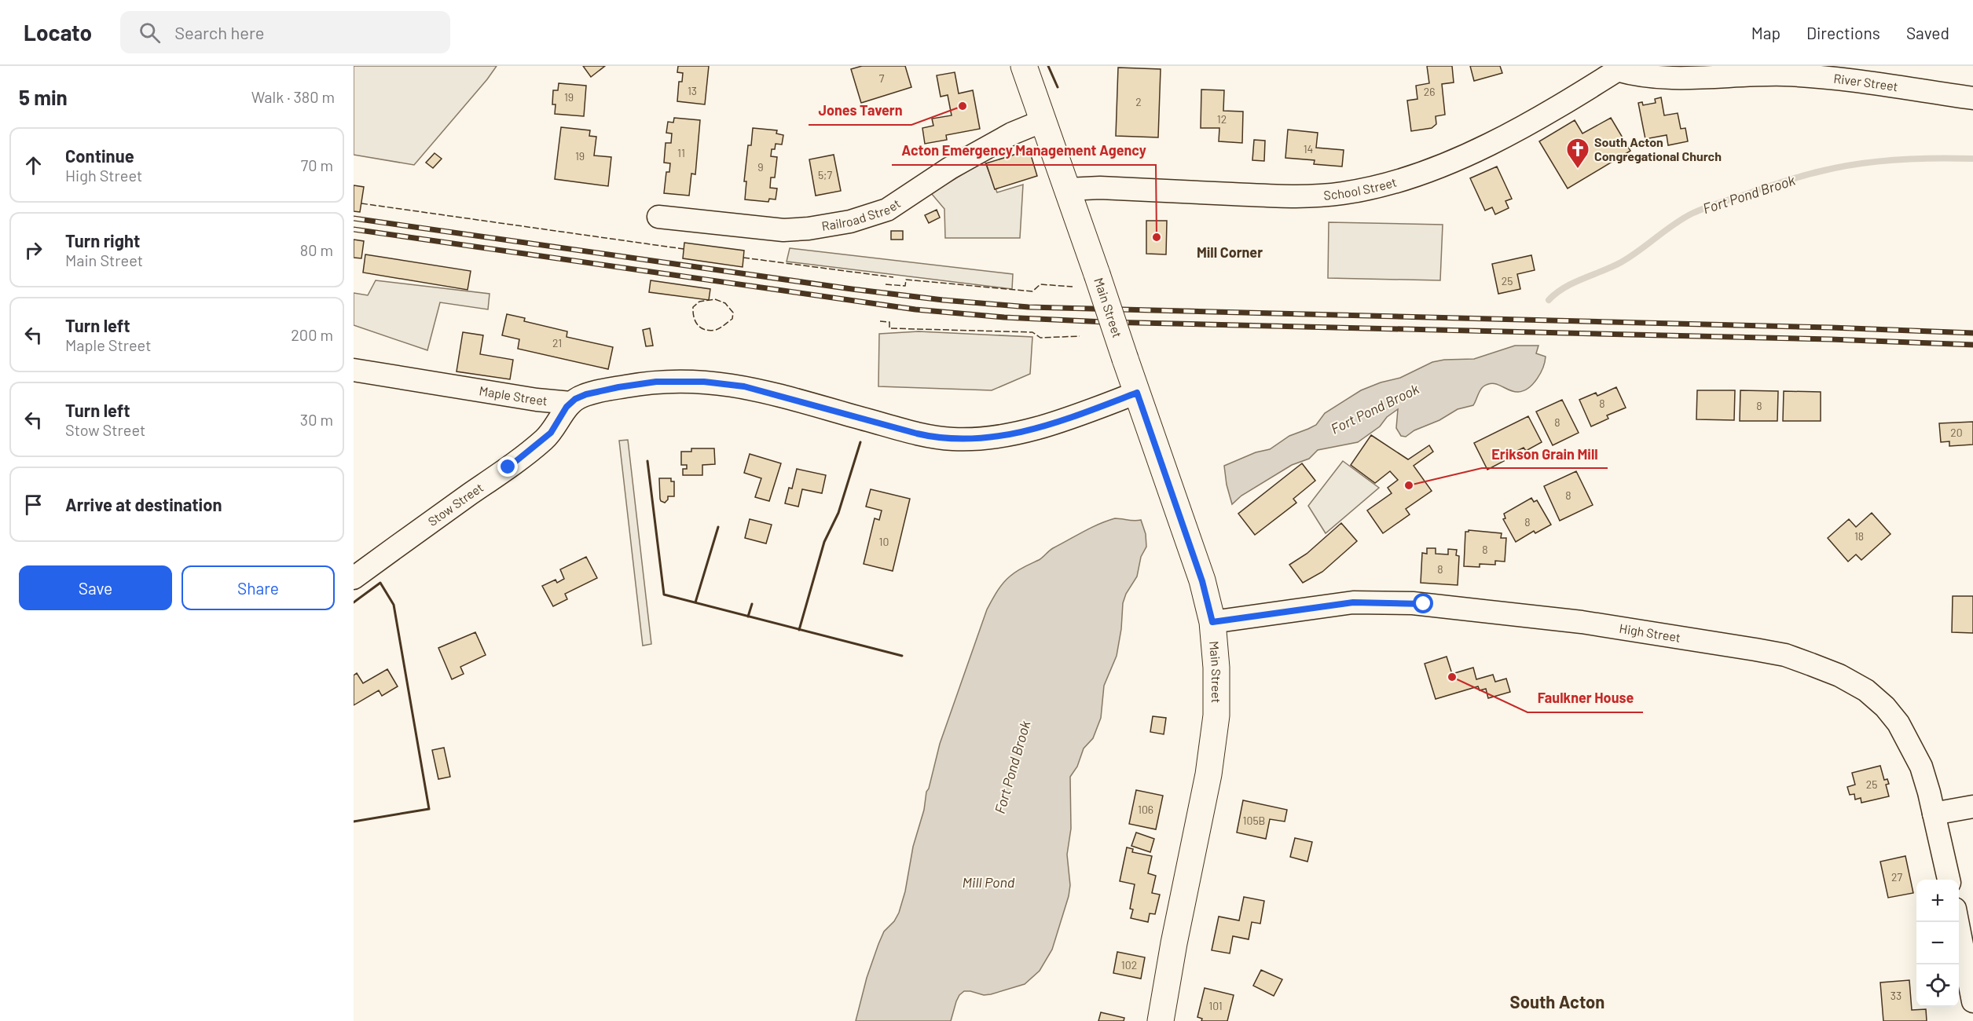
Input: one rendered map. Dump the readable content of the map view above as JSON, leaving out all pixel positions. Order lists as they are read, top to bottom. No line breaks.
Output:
{"streets":{"main road":["Main Street"],"street":["River Street","School Street","Railroad Street","Maple Street","Stow Street","High Street"]},"crossings":[["River Street","School Street"],["School Street","Main Street"],["Railroad Street","Main Street"],["Main Street","High Street"],["Maple Street","Stow Street"]],"districts":["Mill Corner","South Acton"],"water":["Fort Pond Brook","Mill Pond"],"places":{"other":["Jones Tavern","Acton Emergency Management Agency","Erikson Grain Mill","Faulkner House"],"church":["South Acton Congregational Church"]},"house_numbers":["7","13","26","19","2","12","14","11","19","9","5;7","25","21","8","8","8","20","8","8","18","10","8","8","25","106","105B","27","102","33","101"],"page":{"header":"Locato","search":"Search here","nav":["Map","Directions","Saved"],"heading":["5 min","Walk · 380 m"],"list":[["Continue","High Street","70 m"],["Turn right","Main Street","80 m"],["Turn left","Maple Street","200 m"],["Turn left","Stow Street","30 m"],"Arrive at destination"],"buttons":["Save","Share"],"map_buttons":["+","−"]}}
